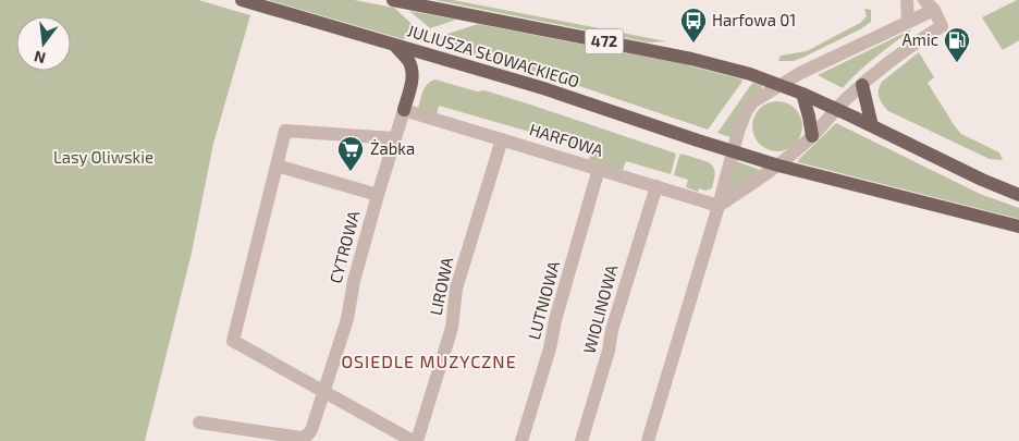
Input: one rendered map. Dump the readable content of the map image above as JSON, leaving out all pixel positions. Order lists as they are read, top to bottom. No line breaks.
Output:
{"streets":{"main road":["472","JULIUSZA SŁOWACKIEGO"],"street":["HARFOWA","CYTROWA","LIROWA","LUTNIOWA","WIOLINOWA"]},"crossings":[["472","JULIUSZA SŁOWACKIEGO"],["HARFOWA","CYTROWA"],["HARFOWA","LIROWA"],["HARFOWA","LUTNIOWA"],["HARFOWA","WIOLINOWA"]],"districts":["OSIEDLE MUZYCZNE"],"parks":["Lasy Oliwskie"],"places":{"bus stop":["Harfowa 01"],"fuel station":["Amic"],"supermarket":["Żabka"]},"north":"bottom"}
